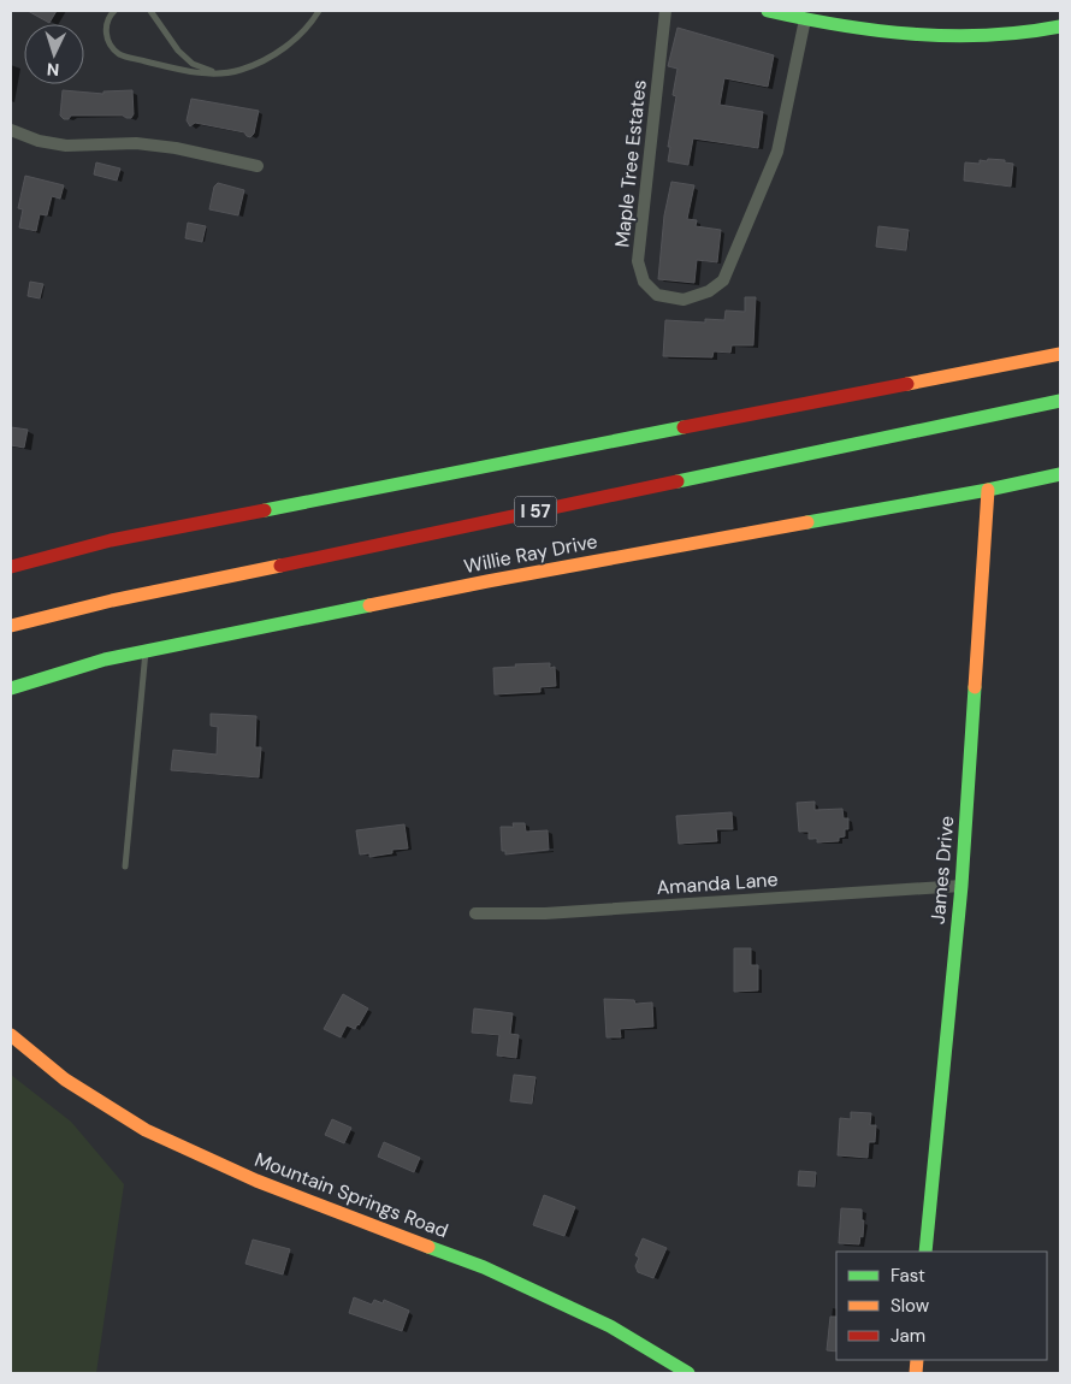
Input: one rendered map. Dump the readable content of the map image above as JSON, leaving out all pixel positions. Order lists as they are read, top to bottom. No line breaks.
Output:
{"streets":{"main road":["I 57","Willie Ray Drive","James Drive","Mountain Springs Road"],"street":["Maple Tree Estates","Amanda Lane"]},"crossings":[["Willie Ray Drive","James Drive"],["James Drive","Amanda Lane"]],"legend":["Fast","Slow","Jam"],"north":"bottom"}
